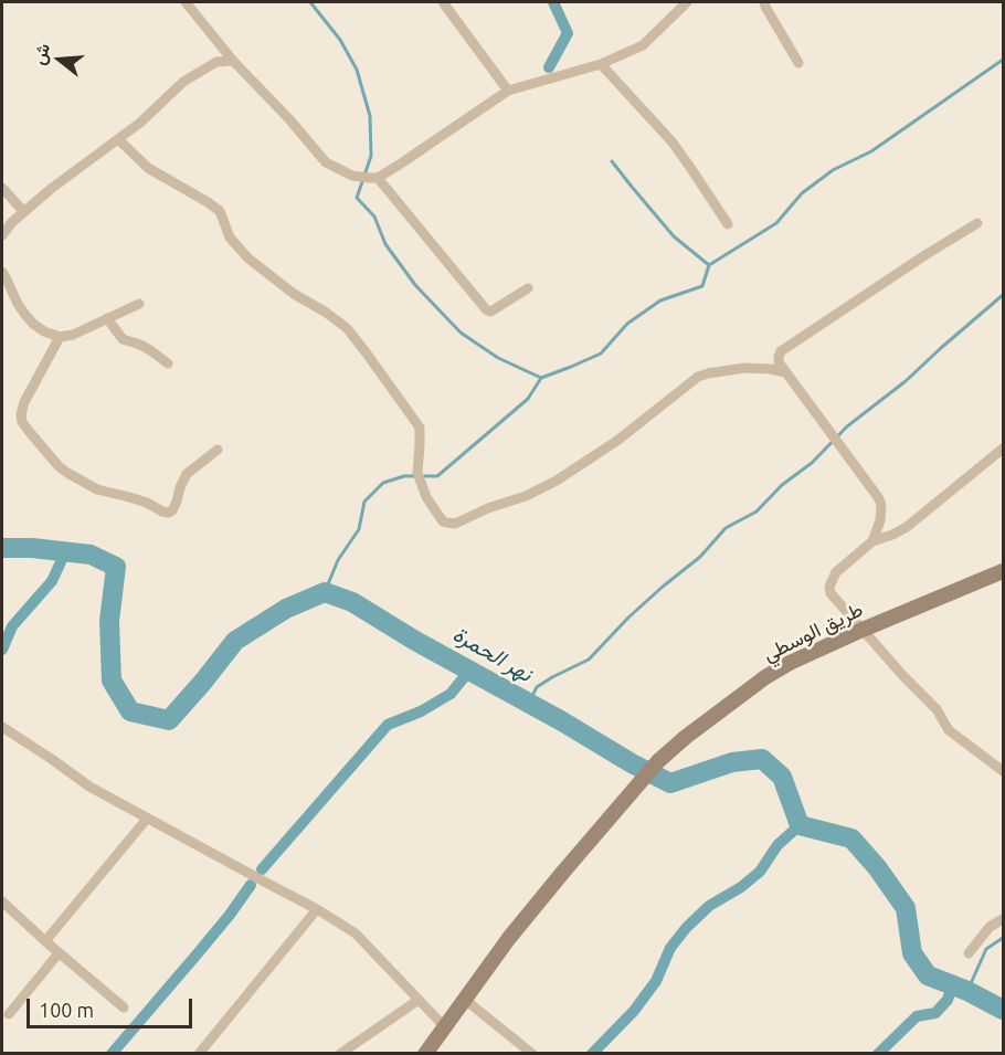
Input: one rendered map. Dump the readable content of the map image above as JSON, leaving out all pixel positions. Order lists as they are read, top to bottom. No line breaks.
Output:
{"streets":{"main road":["طريق الوسطي"]},"water":["نهر الحمرة"],"scale_bar":"100 m","north":"left"}
